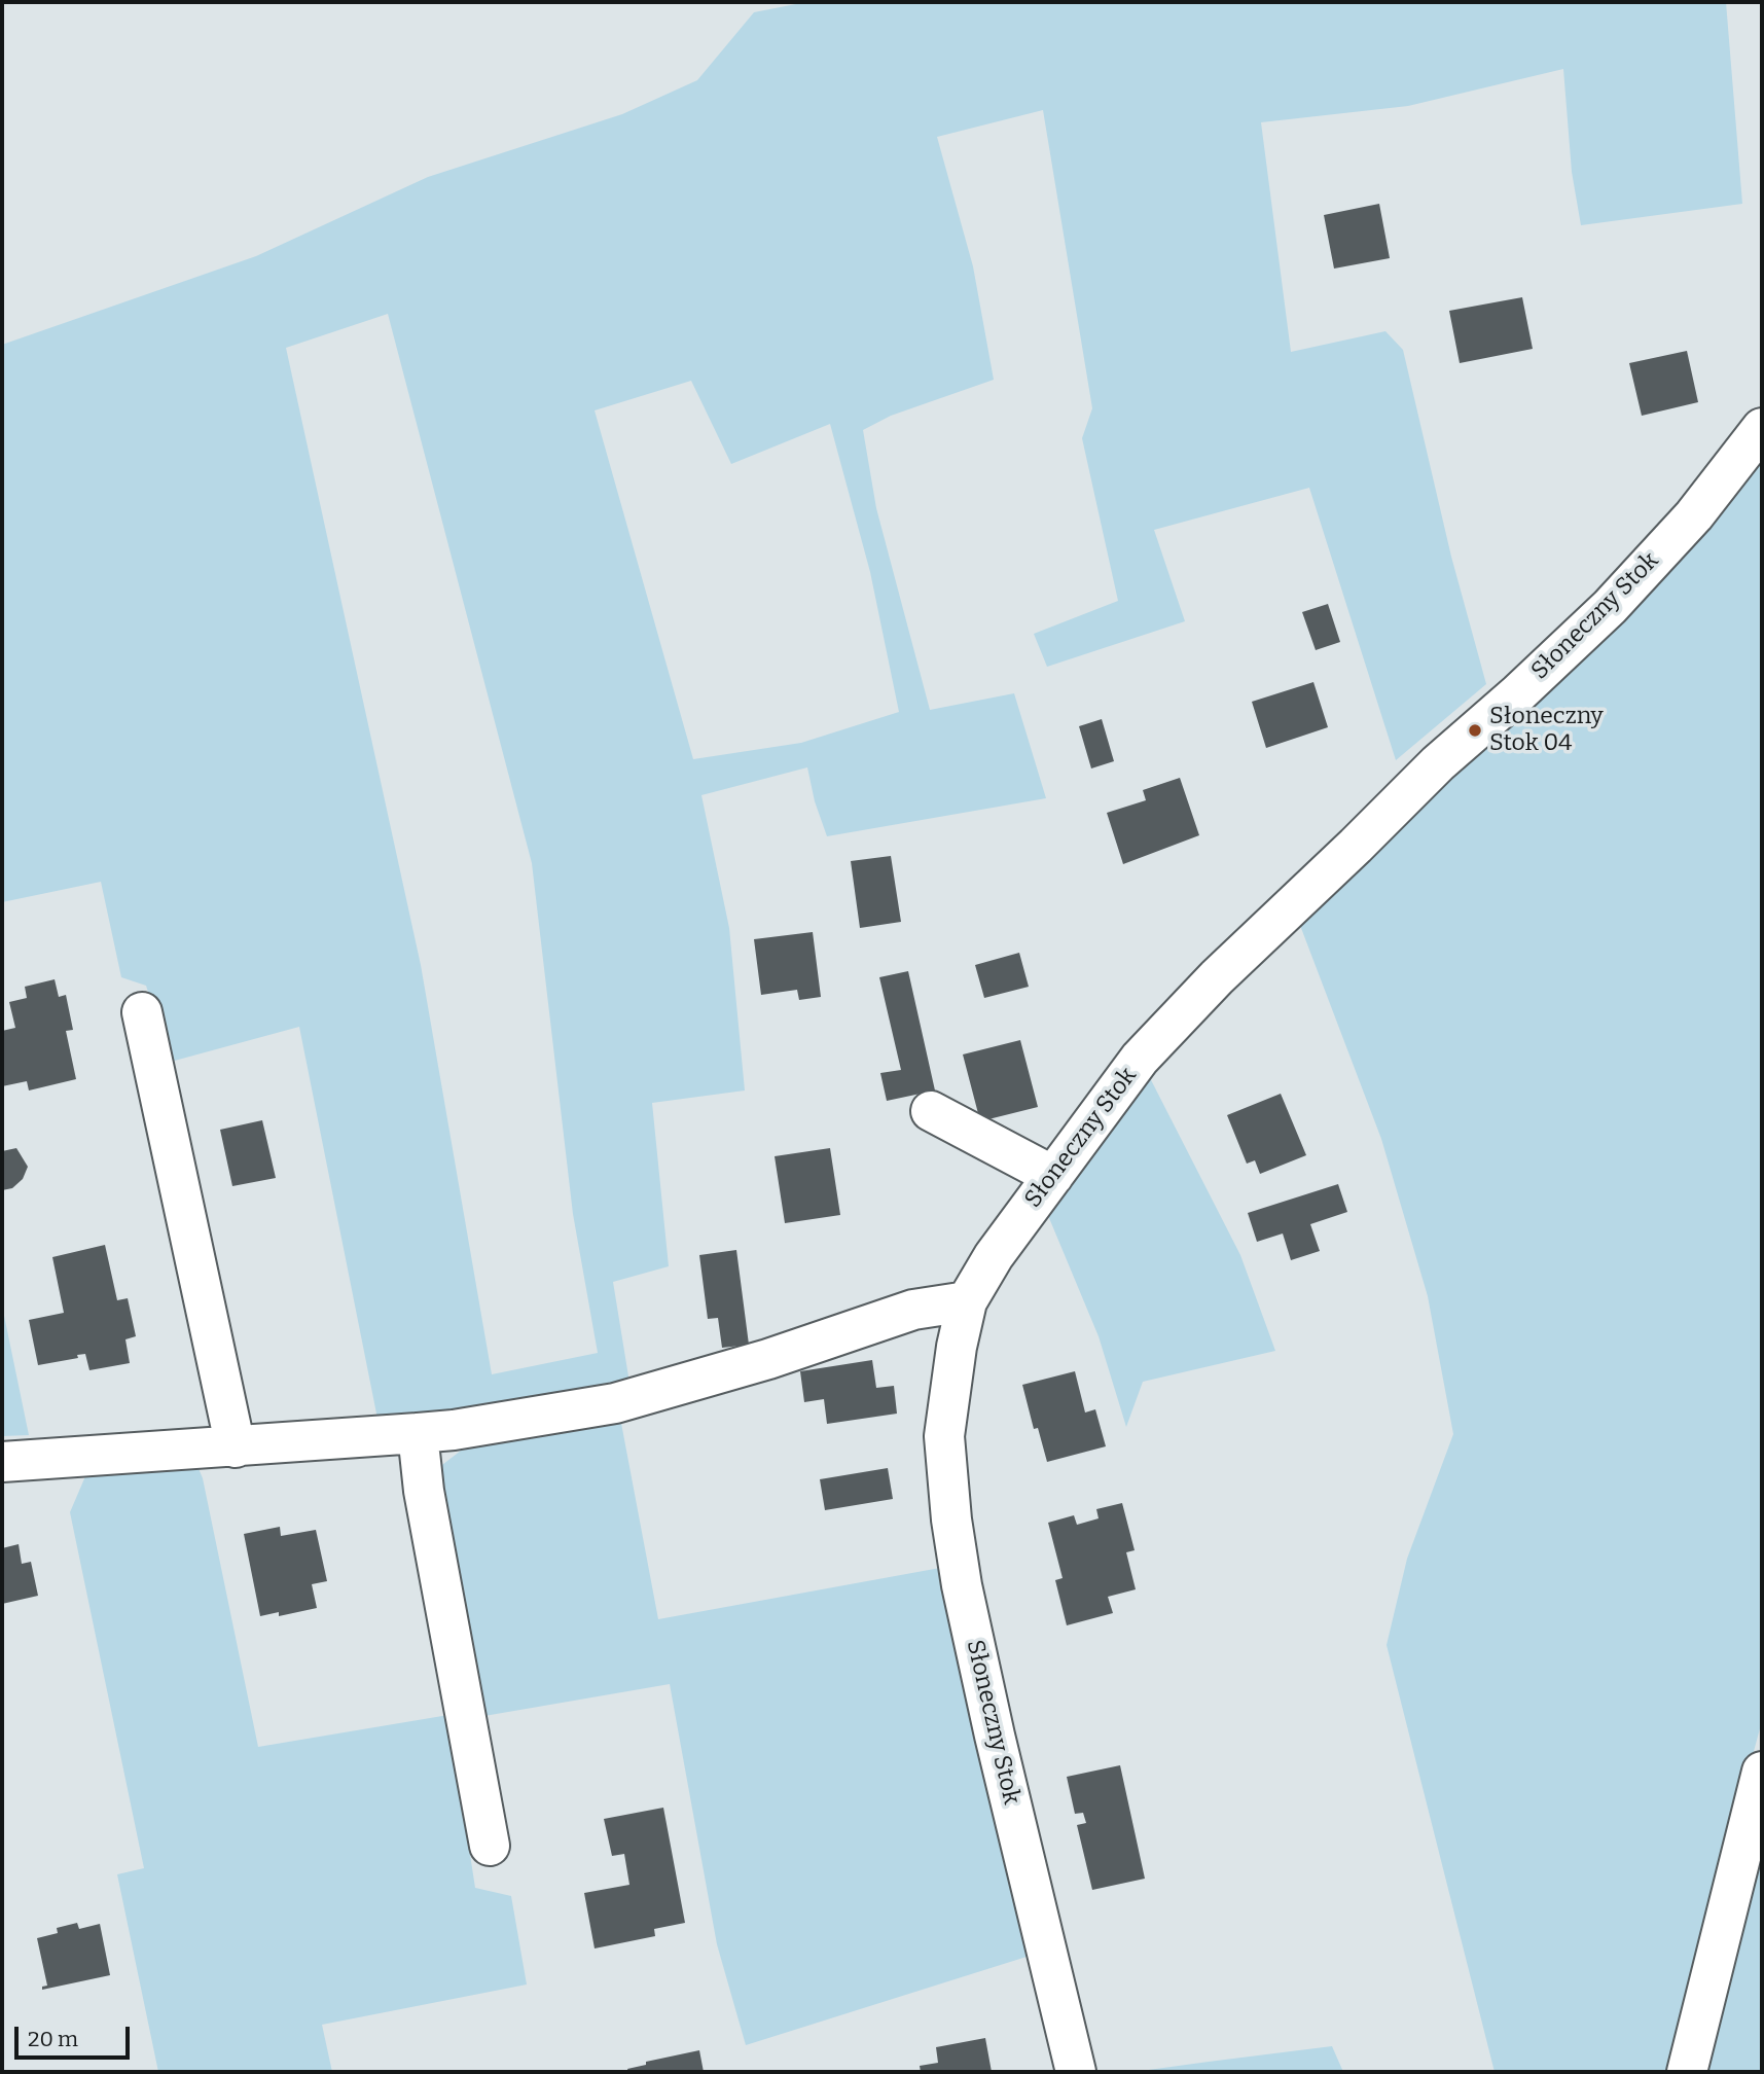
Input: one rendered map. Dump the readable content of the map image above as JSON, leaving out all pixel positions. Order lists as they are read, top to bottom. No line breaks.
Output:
{"streets":{"street":["Słoneczny Stok"]},"places":["Słoneczny Stok 04"],"scale_bar":"20 m"}
